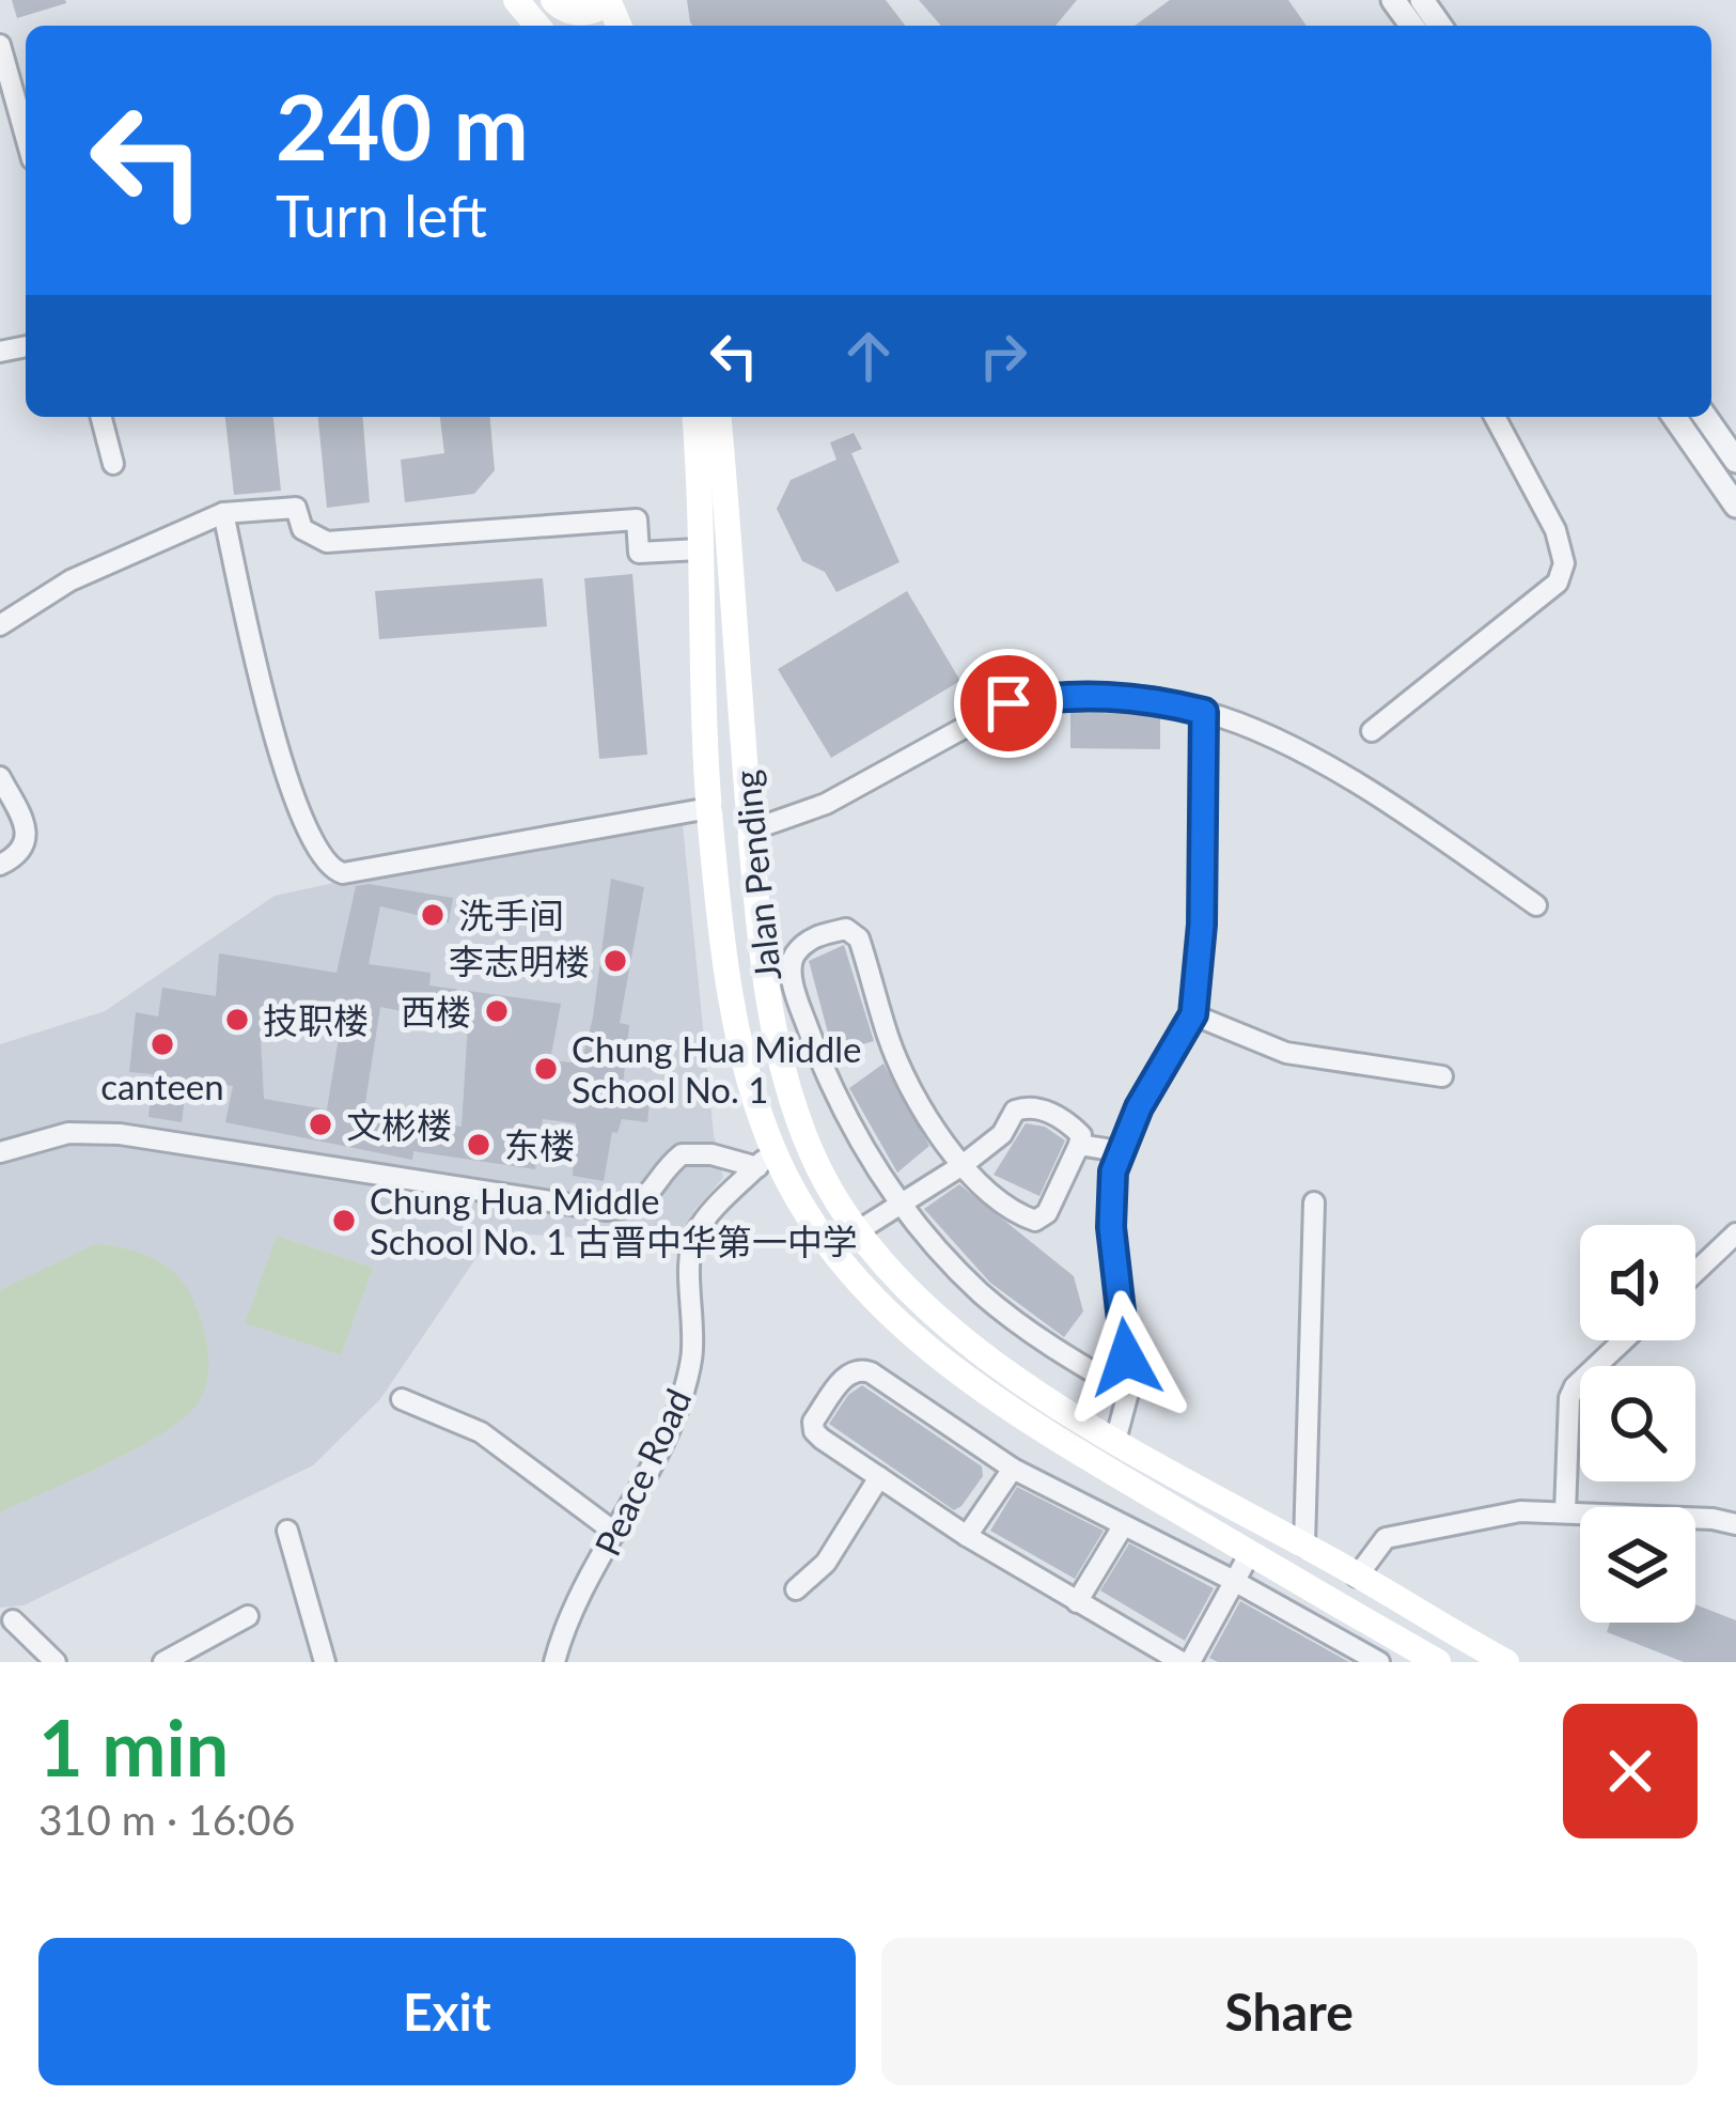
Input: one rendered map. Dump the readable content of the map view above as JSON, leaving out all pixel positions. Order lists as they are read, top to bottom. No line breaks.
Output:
{"streets":{"main road":["Jalan Pending"],"street":["Peace Road"]},"crossings":[["Jalan Pending","Peace Road"]],"places":["洗手间","李志明楼","西楼","技职楼","canteen","Chung Hua Middle School No. 1","文彬楼","东楼","Chung Hua Middle School No. 1 古晋中华第一中学"],"page":{"turn":["240 m","Turn left"],"heading":["1 min","310 m · 16:06"],"buttons":["Exit","Share"]}}
